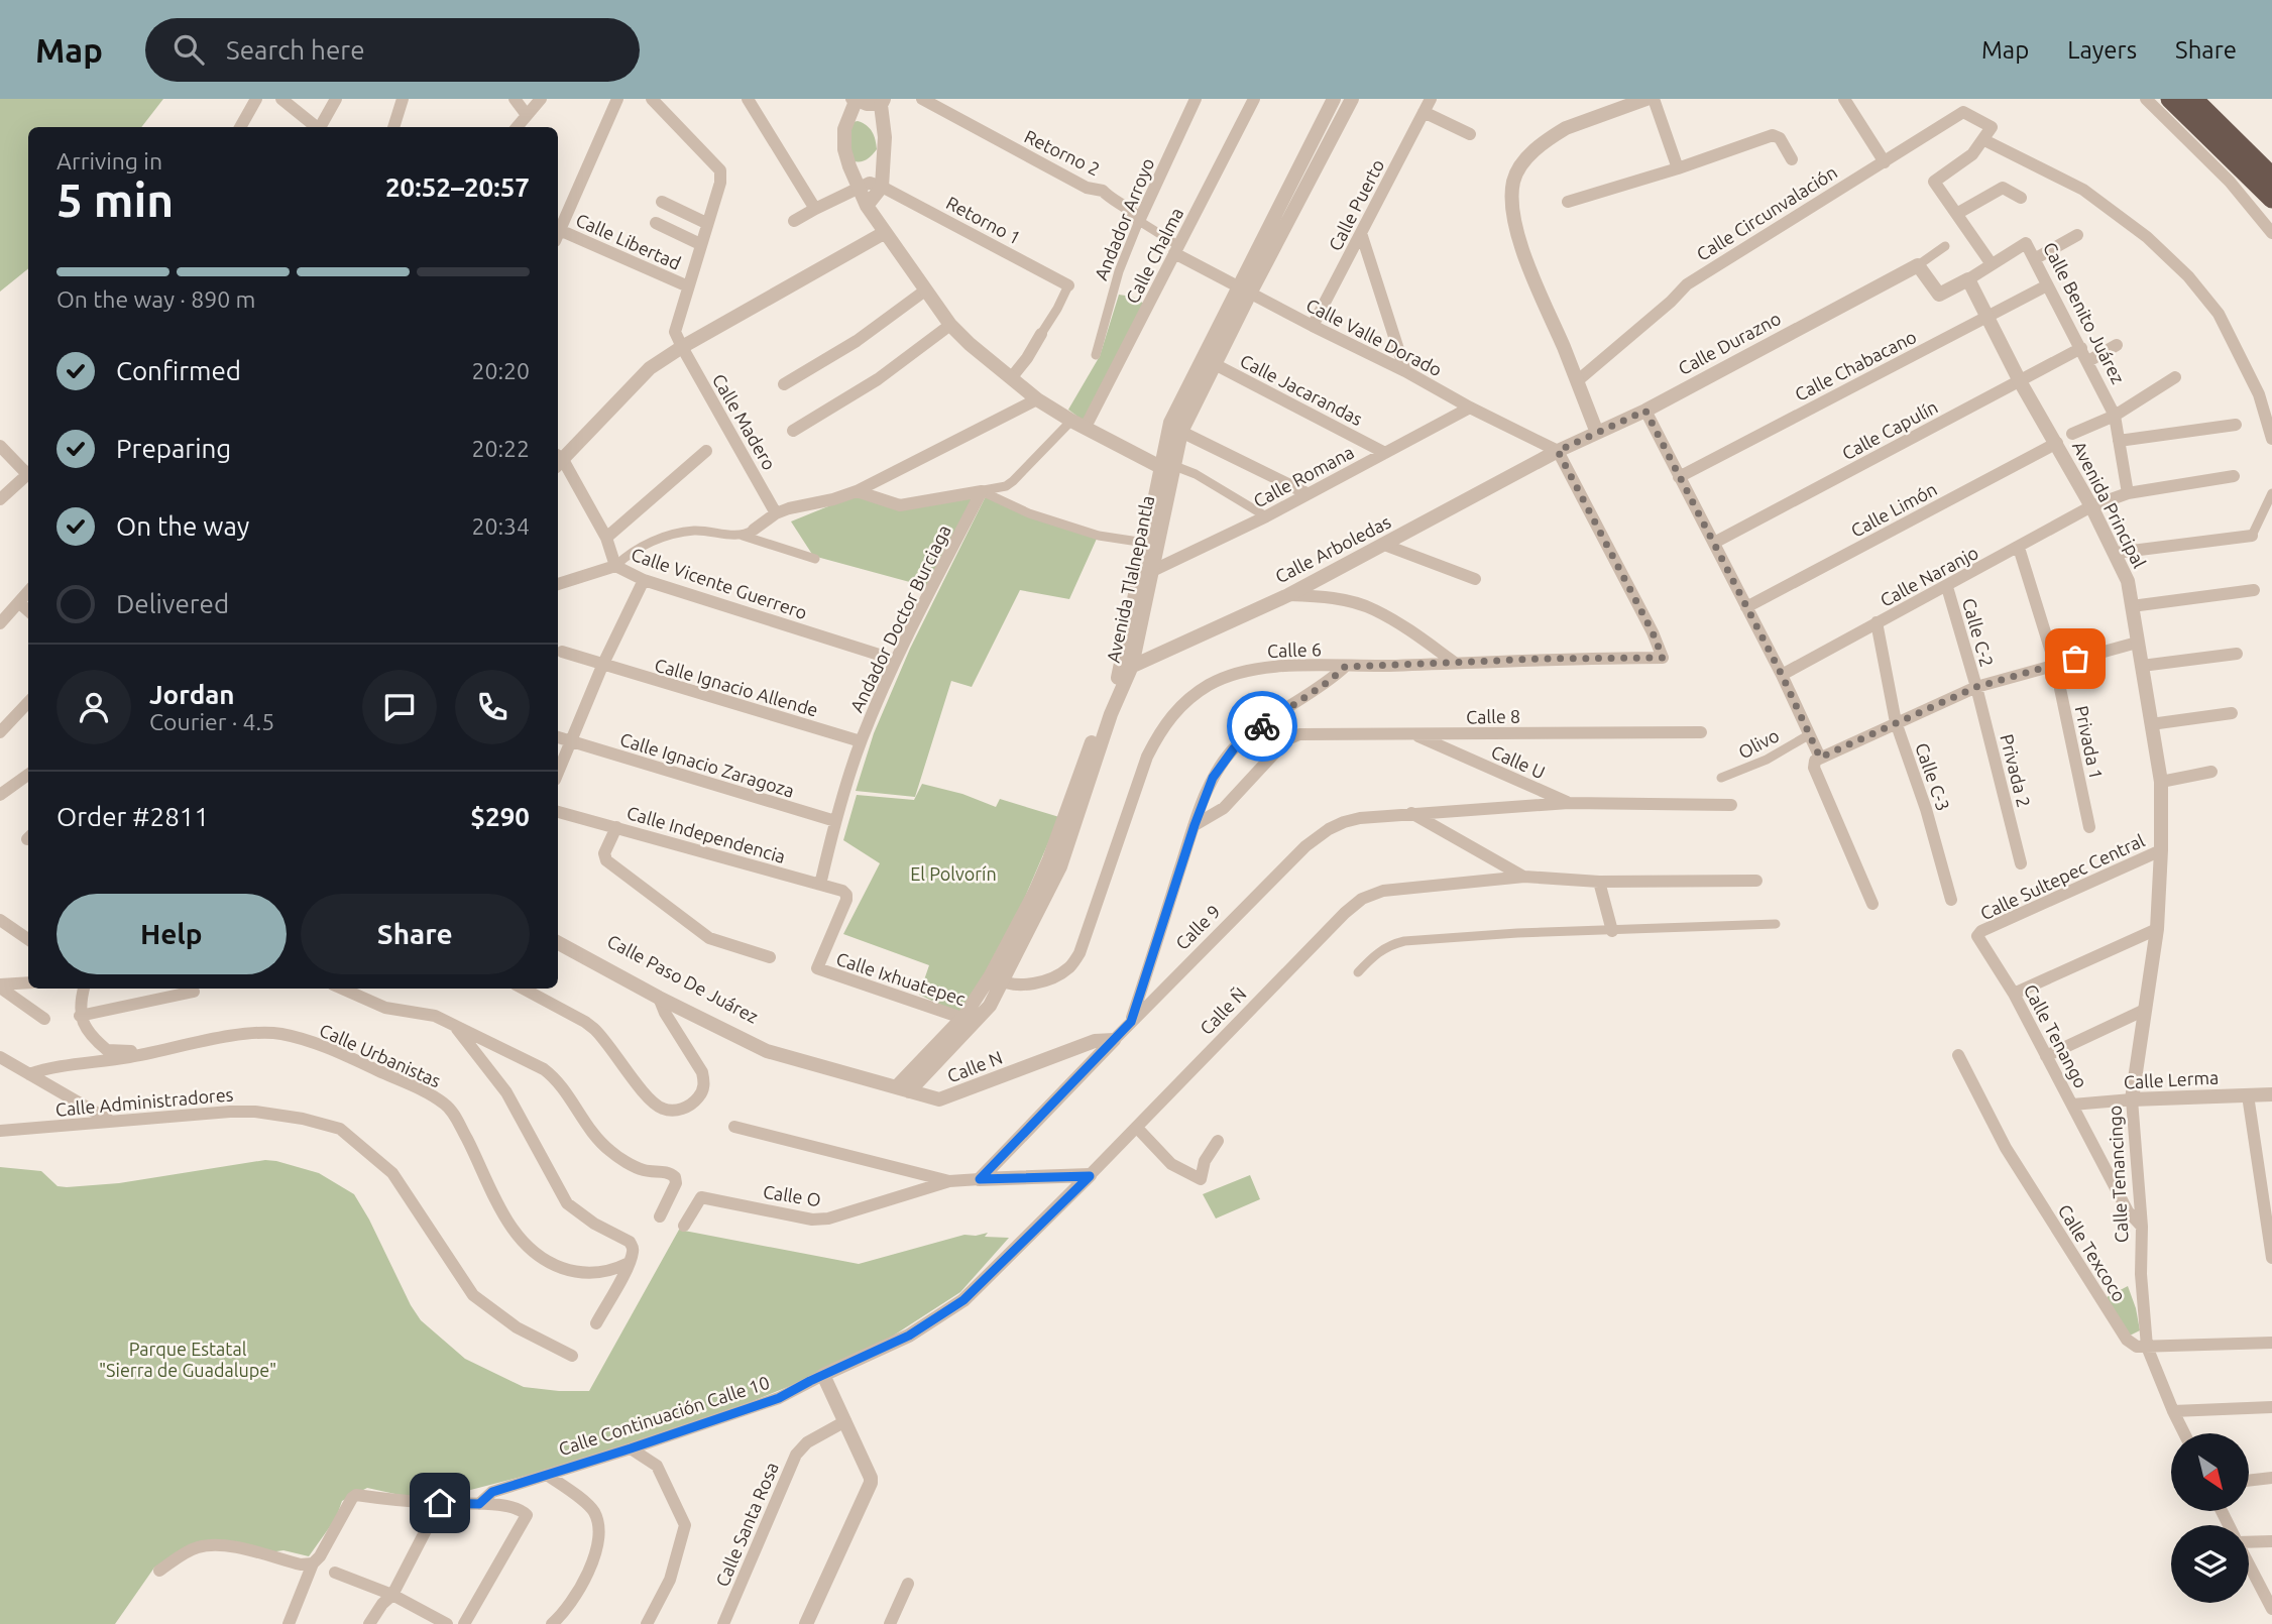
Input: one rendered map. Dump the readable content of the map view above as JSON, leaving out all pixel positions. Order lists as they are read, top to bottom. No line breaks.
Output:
{"streets":{"street":["Retorno 2","Calle Puerto","Calle Circunvalación","Andador Arroyo","Retorno 1","Calle Libertad","Calle Chalma","Calle Benito Juárez","Calle Valle Dorado","Calle Durazno","Calle Chabacano","Calle Jacarandas","Calle Madero","Calle Capulín","Calle Romana","Avenida Principal","Calle Limón","Calle Arboledas","Calle Naranjo","Avenida Tlalnepantla","Calle Vicente Guerrero","Andador Doctor Burciaga","Calle C-2","Calle 6","Calle Ignacio Allende","Calle 8","Privada 1","Olivo","Calle U","Calle Ignacio Zaragoza","Privada 2","Calle C-3","Calle Independencia","Calle Sultepec Central","Calle 9","Calle Paso De Juárez","Calle Ixhuatepec","Calle Ñ","Calle Tenango","Calle Urbanistas","Calle N","Calle Lerma","Calle Administradores","Calle Tenancingo","Calle O","Calle Texcoco","Calle Continuación Calle 10","Calle Santa Rosa"]},"crossings":[["Retorno 2","Andador Arroyo"],["Retorno 2","Calle Chalma"],["Retorno 2","Calle Valle Dorado"],["Calle Puerto","Calle Valle Dorado"],["Calle Chalma","Calle Valle Dorado"],["Calle Benito Juárez","Calle Durazno"],["Calle Benito Juárez","Calle Chabacano"],["Calle Benito Juárez","Calle Capulín"],["Calle Benito Juárez","Avenida Principal"],["Calle Benito Juárez","Calle Naranjo"],["Calle Valle Dorado","Calle Durazno"],["Calle Valle Dorado","Calle Romana"],["Calle Valle Dorado","Calle Arboledas"],["Calle Valle Dorado","Avenida Tlalnepantla"],["Calle Valle Dorado","Calle 6"],["Calle Durazno","Calle Arboledas"],["Calle Durazno","Calle 6"],["Calle Chabacano","Avenida Principal"],["Calle Jacarandas","Calle Romana"],["Calle Jacarandas","Avenida Tlalnepantla"],["Calle Capulín","Avenida Principal"],["Calle Romana","Avenida Tlalnepantla"],["Avenida Principal","Calle Limón"],["Avenida Principal","Calle Naranjo"],["Avenida Principal","Calle Sultepec Central"],["Avenida Principal","Calle Tenancingo"],["Calle Arboledas","Avenida Tlalnepantla"],["Calle Arboledas","Calle 6"],["Calle Naranjo","Calle C-2"],["Calle Naranjo","Privada 1"],["Calle Naranjo","Calle C-3"],["Avenida Tlalnepantla","Calle 6"],["Avenida Tlalnepantla","Calle Ixhuatepec"],["Avenida Tlalnepantla","Calle N"],["Calle Vicente Guerrero","Andador Doctor Burciaga"],["Andador Doctor Burciaga","Calle Ignacio Allende"],["Andador Doctor Burciaga","Calle Ignacio Zaragoza"],["Andador Doctor Burciaga","Calle Independencia"],["Calle C-2","Privada 2"],["Calle 8","Calle U"],["Calle U","Calle 9"],["Calle Independencia","Calle Ixhuatepec"],["Calle Sultepec Central","Calle Tenango"],["Calle Sultepec Central","Calle Tenancingo"],["Calle 9","Calle N"],["Calle Paso De Juárez","Calle N"],["Calle Ñ","Calle Continuación Calle 10"],["Calle Tenango","Calle Lerma"],["Calle Tenango","Calle Tenancingo"],["Calle Lerma","Calle Tenancingo"],["Calle Tenancingo","Calle Texcoco"]],"parks":["El Polvorín","Parque Estatal \"Sierra de Guadalupe\""],"north":"bottom right","page":{"header":"Map","search":"Search here","nav":["Map","Layers","Share"],"heading":["5 min","Arriving in","20:52–20:57"],"panel":["Jordan","Courier · 4.5","Order #2811","$290"],"bar":"On the way · 890 m","list":[["Confirmed","20:20"],["Preparing","20:22"],["On the way","20:34"],"Delivered"],"buttons":["Help","Share"]}}
